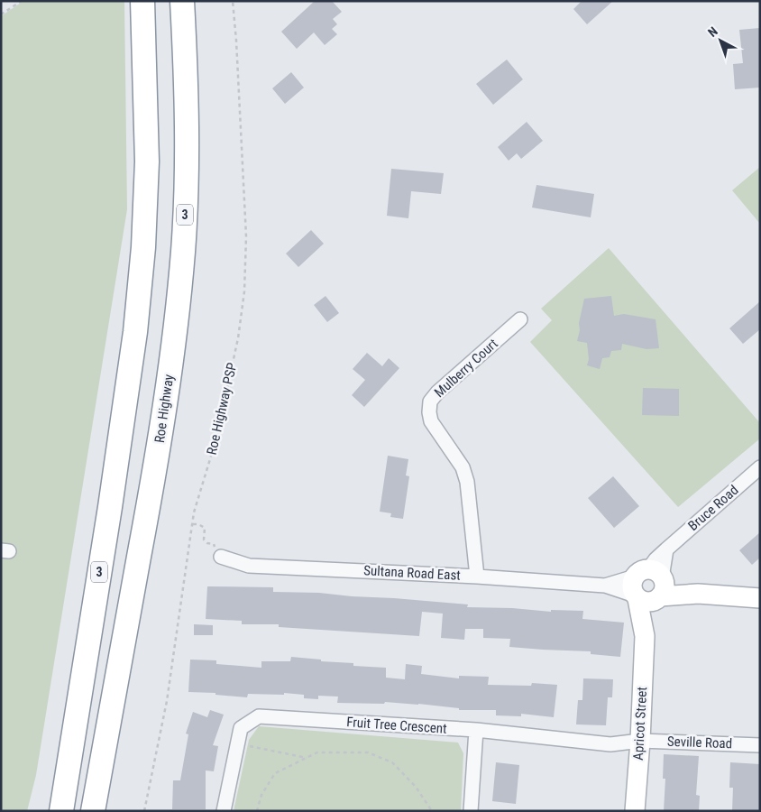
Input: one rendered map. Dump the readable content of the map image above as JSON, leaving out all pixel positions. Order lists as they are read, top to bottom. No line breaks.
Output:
{"streets":{"highway":["3","Roe Highway"],"street":["Mulberry Court","Bruce Road","Sultana Road East","Apricot Street","Fruit Tree Crescent","Seville Road"],"path":["Roe Highway PSP"]},"crossings":[["Mulberry Court","Sultana Road East"],["Bruce Road","Sultana Road East"],["Bruce Road","Apricot Street"],["Sultana Road East","Apricot Street"],["Apricot Street","Fruit Tree Crescent"],["Apricot Street","Seville Road"],["Fruit Tree Crescent","Seville Road"]],"north":"top left"}
